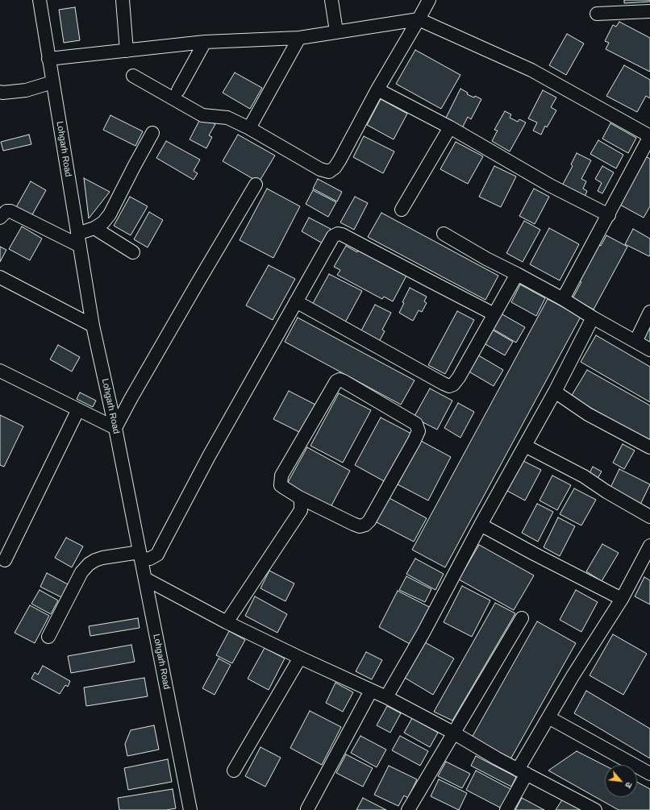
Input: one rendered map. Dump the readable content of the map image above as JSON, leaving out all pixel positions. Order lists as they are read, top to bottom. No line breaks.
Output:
{"streets":{"street":["Lohgarh Road"]},"north":"bottom right"}
